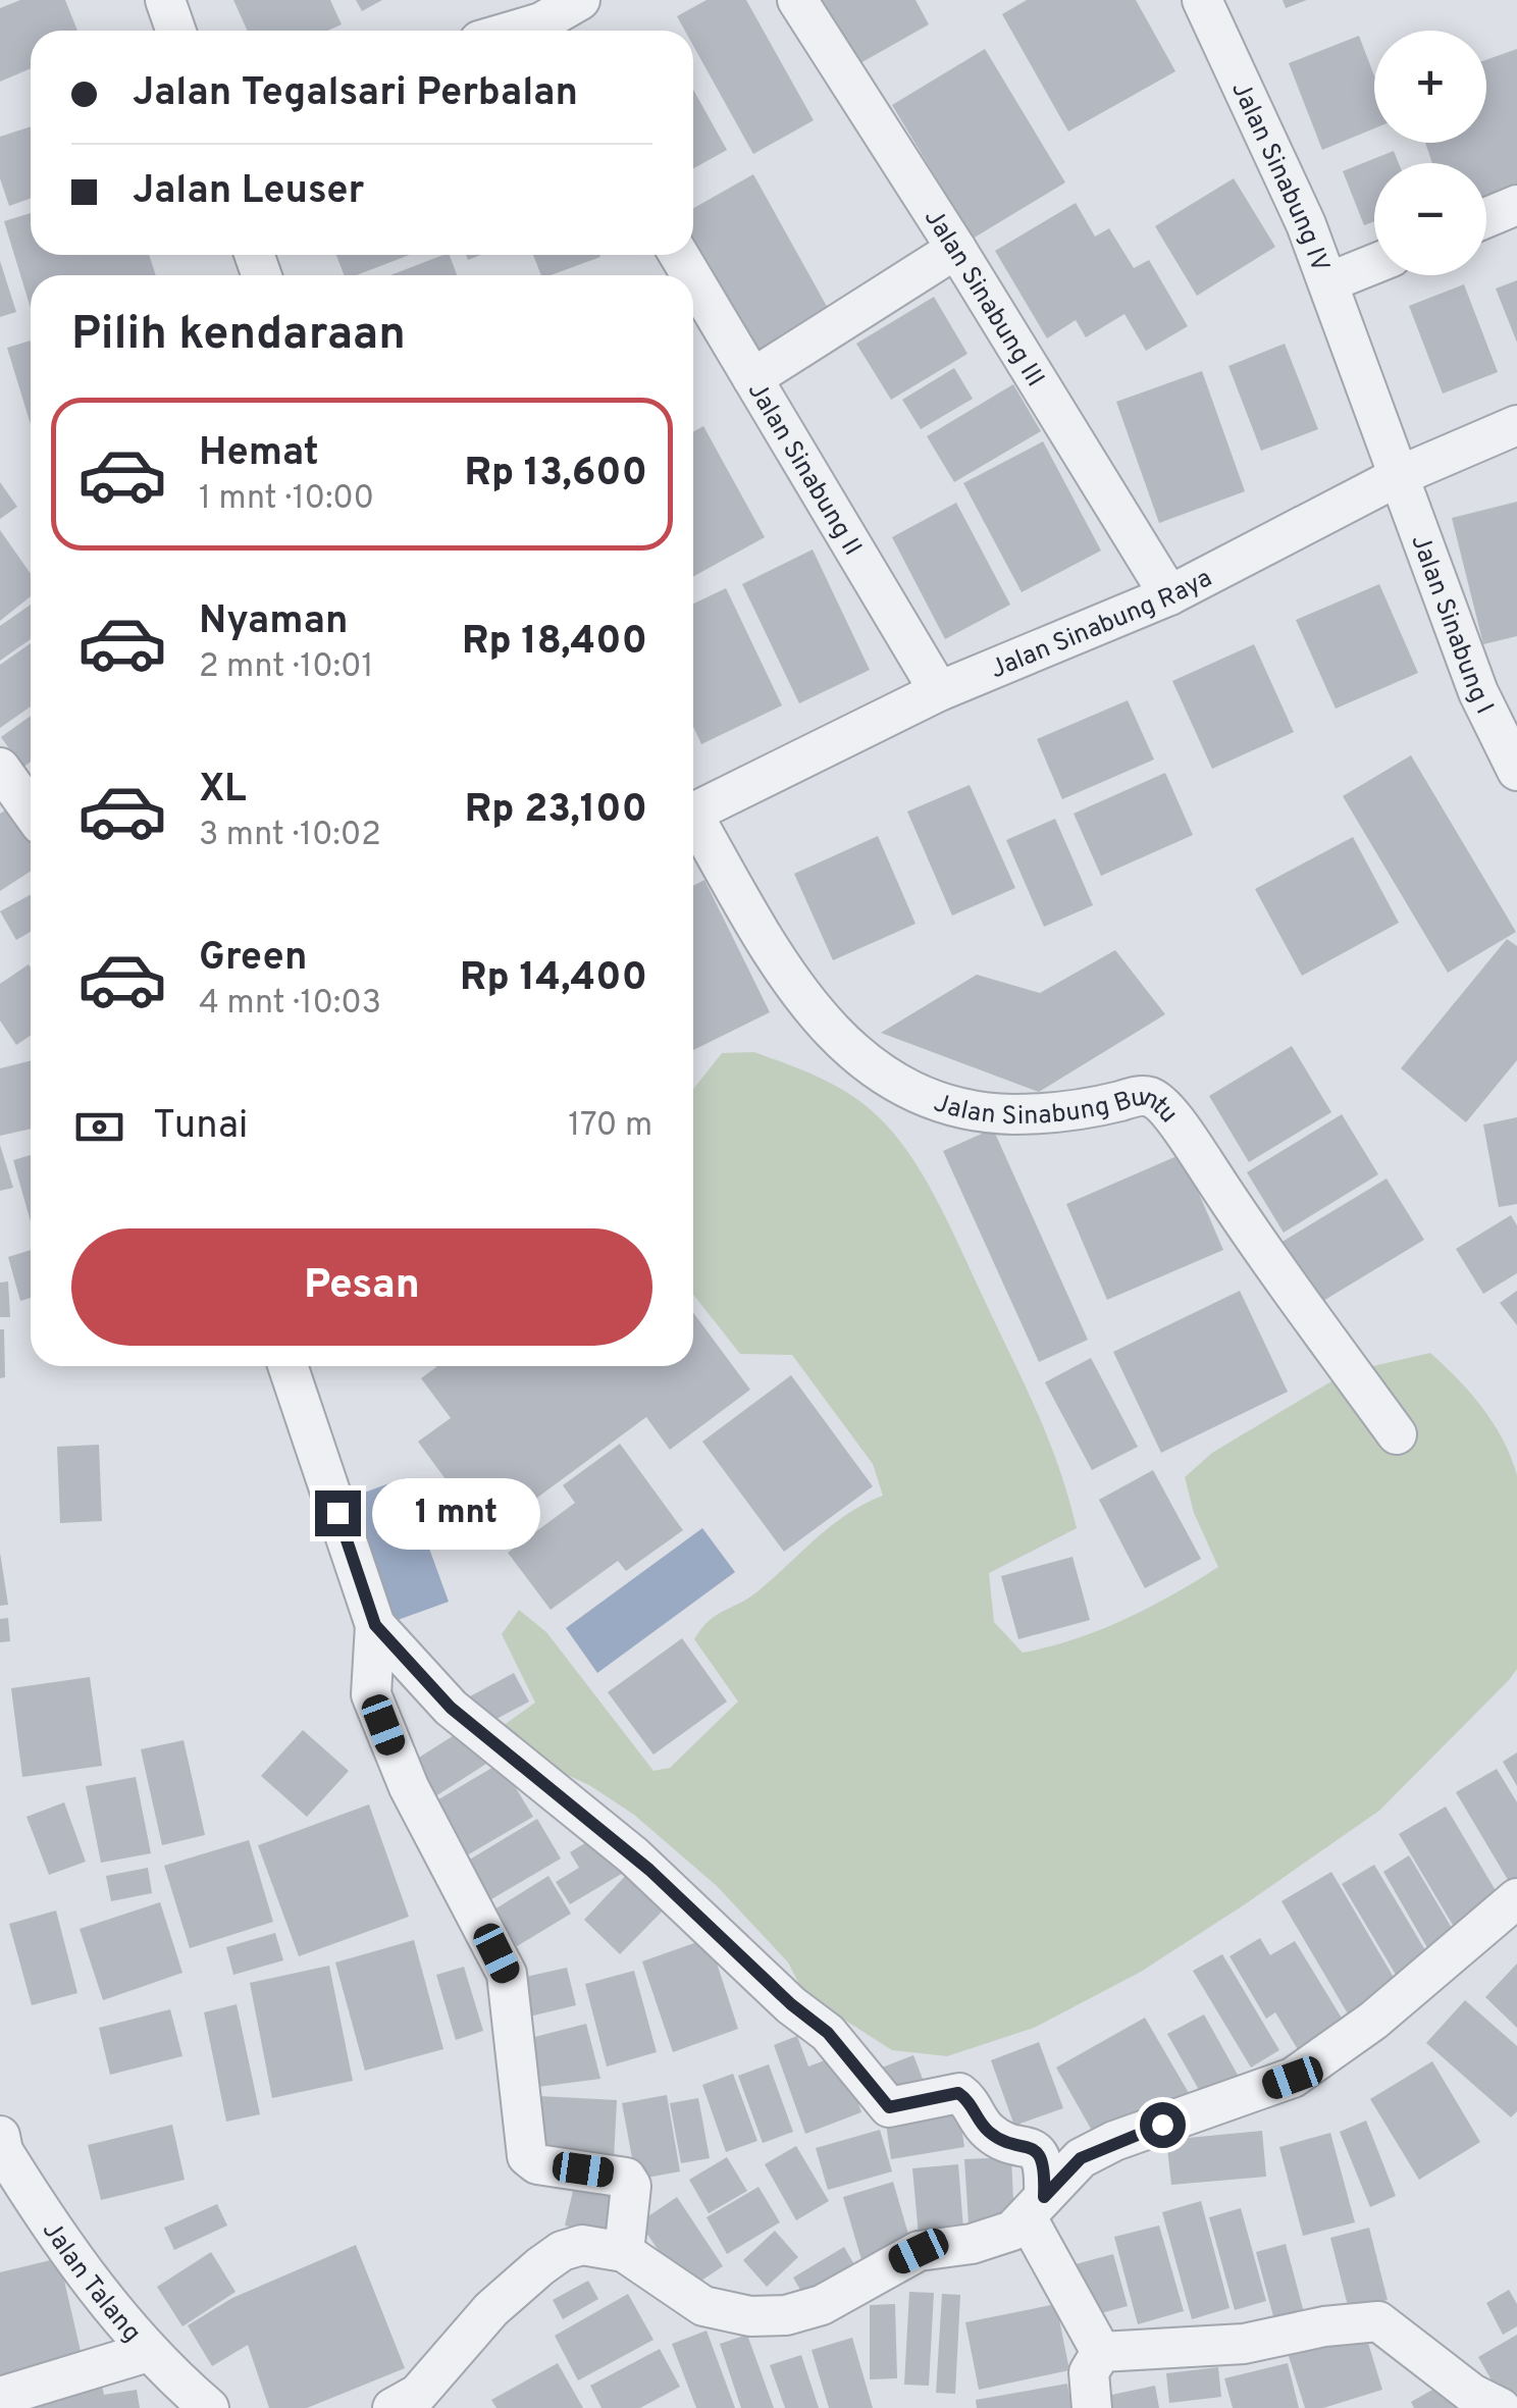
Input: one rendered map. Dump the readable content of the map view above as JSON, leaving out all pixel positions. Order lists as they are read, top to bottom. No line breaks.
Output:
{"streets":{"street":["Jalan Sinabung IV","Jalan Sinabung III","Jalan Sinabung II","Jalan Sinabung Raya","Jalan Sinabung I","Jalan Sinabung Buntu","Jalan Talang"]},"crossings":[["Jalan Sinabung IV","Jalan Sinabung Raya"],["Jalan Sinabung IV","Jalan Sinabung I"],["Jalan Sinabung III","Jalan Sinabung Raya"],["Jalan Sinabung II","Jalan Sinabung Raya"],["Jalan Sinabung Raya","Jalan Sinabung I"]],"page":{"map_buttons":["+","−"],"banner":["Jalan Tegalsari Perbalan","Jalan Leuser"],"heading":"Pilih kendaraan","list":[{"name":"Hemat","note":"1 mnt · 10:00","value":"Rp 13,600"},{"name":"Nyaman","note":"2 mnt · 10:01","value":"Rp 18,400"},{"name":"XL","note":"3 mnt · 10:02","value":"Rp 23,100"},{"name":"Green","note":"4 mnt · 10:03","value":"Rp 14,400"}],"pay":["Tunai","170 m"],"buttons":"Pesan","bubble":"1 mnt"}}
